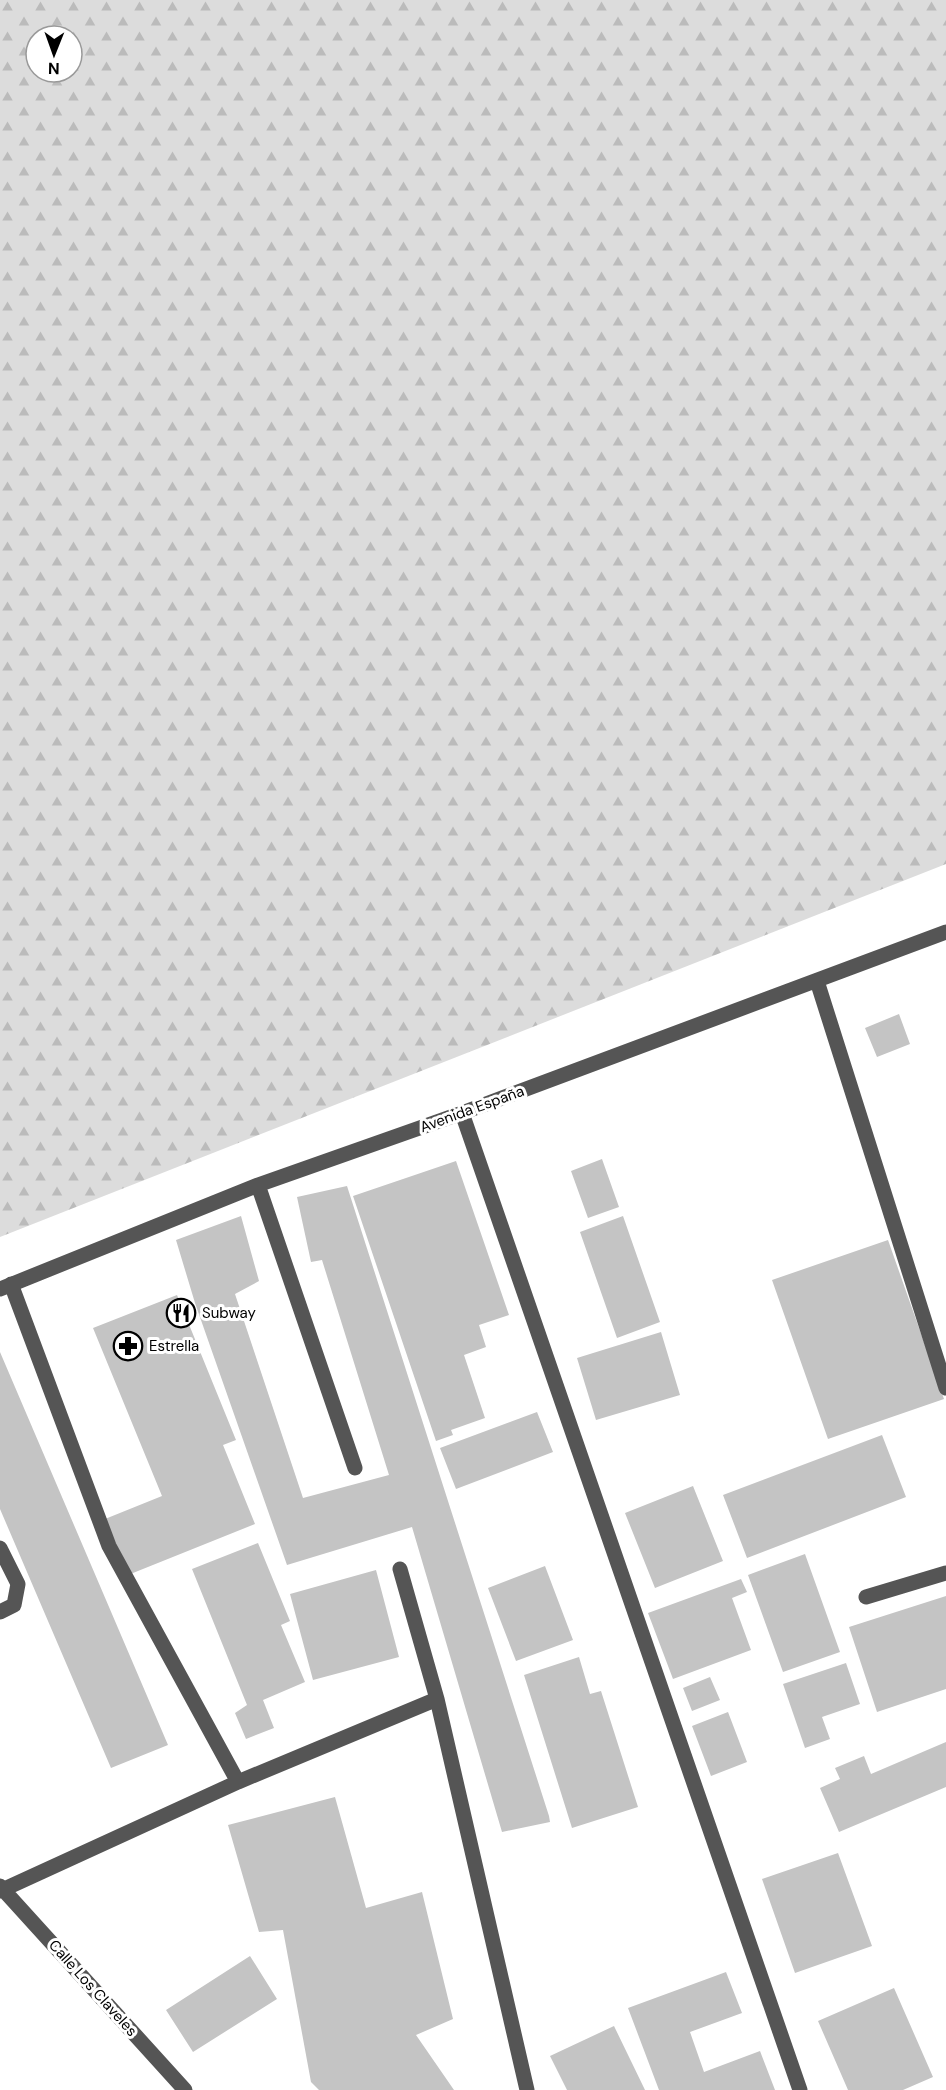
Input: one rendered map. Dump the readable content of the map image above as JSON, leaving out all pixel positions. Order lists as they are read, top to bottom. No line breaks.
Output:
{"streets":{"street":["Avenida España","Calle Los Claveles"]},"places":{"restaurant":["Subway"],"pharmacy":["Estrella"]},"north":"bottom"}
